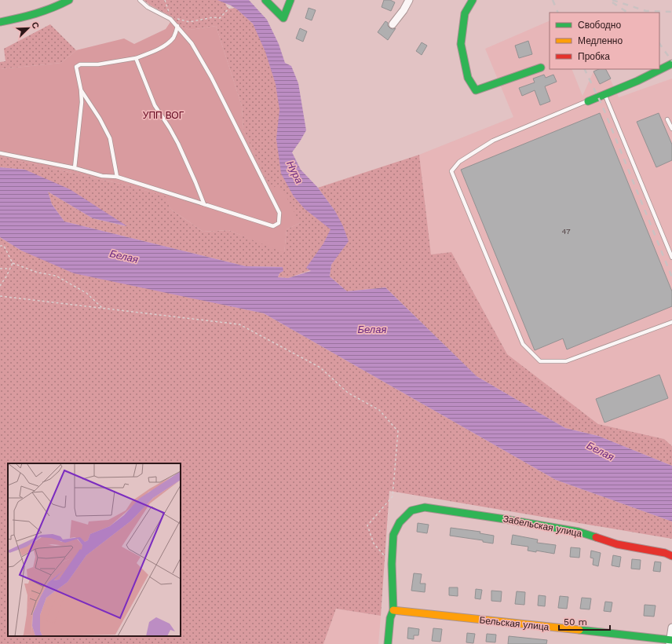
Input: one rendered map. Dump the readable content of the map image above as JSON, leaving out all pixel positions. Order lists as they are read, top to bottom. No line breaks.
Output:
{"streets":{"street":["Забельская улица","Бельская улица"]},"water":["Нура","Белая"],"parks":["УПП ВОГ"],"house_numbers":["47"],"legend":["Свободно","Медленно","Пробка"],"scale_bar":"50 m","north":"top right"}
